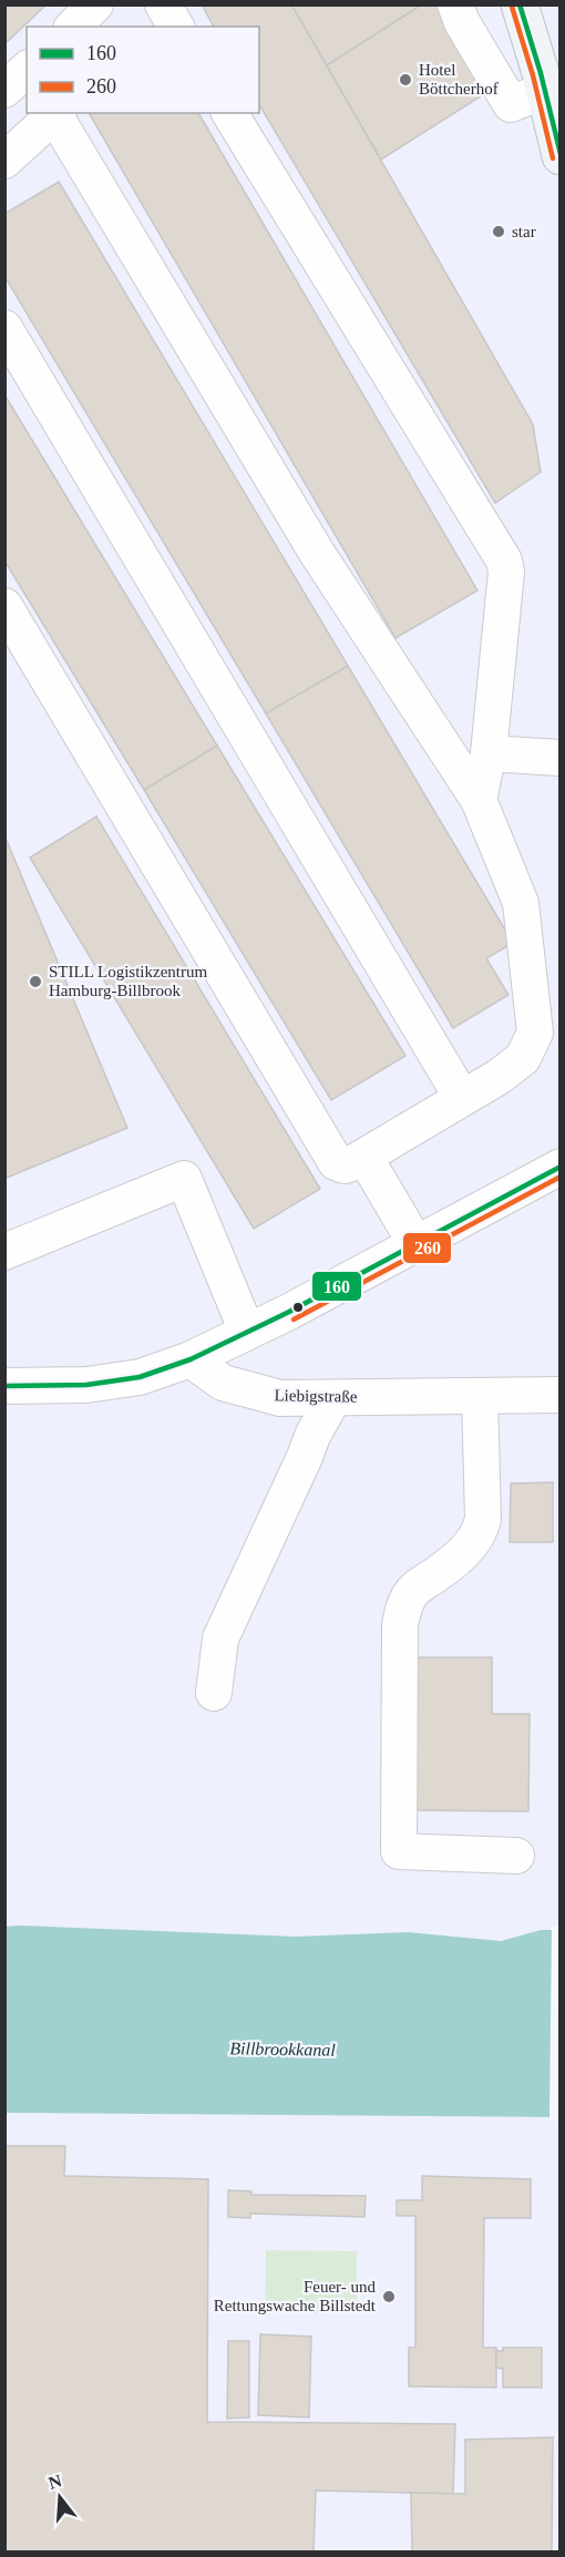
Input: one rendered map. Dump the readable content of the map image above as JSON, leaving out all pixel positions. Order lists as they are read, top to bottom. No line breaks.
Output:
{"streets":{"street":["Liebigstraße"]},"water":["Billbrookkanal"],"places":["Hotel Böttcherhof","star","STILL Logistikzentrum Hamburg-Billbrook","Feuer- und Rettungswache Billstedt"],"lines":["transit line 160","transit line 260"],"legend":["160","260"],"north":"top"}
